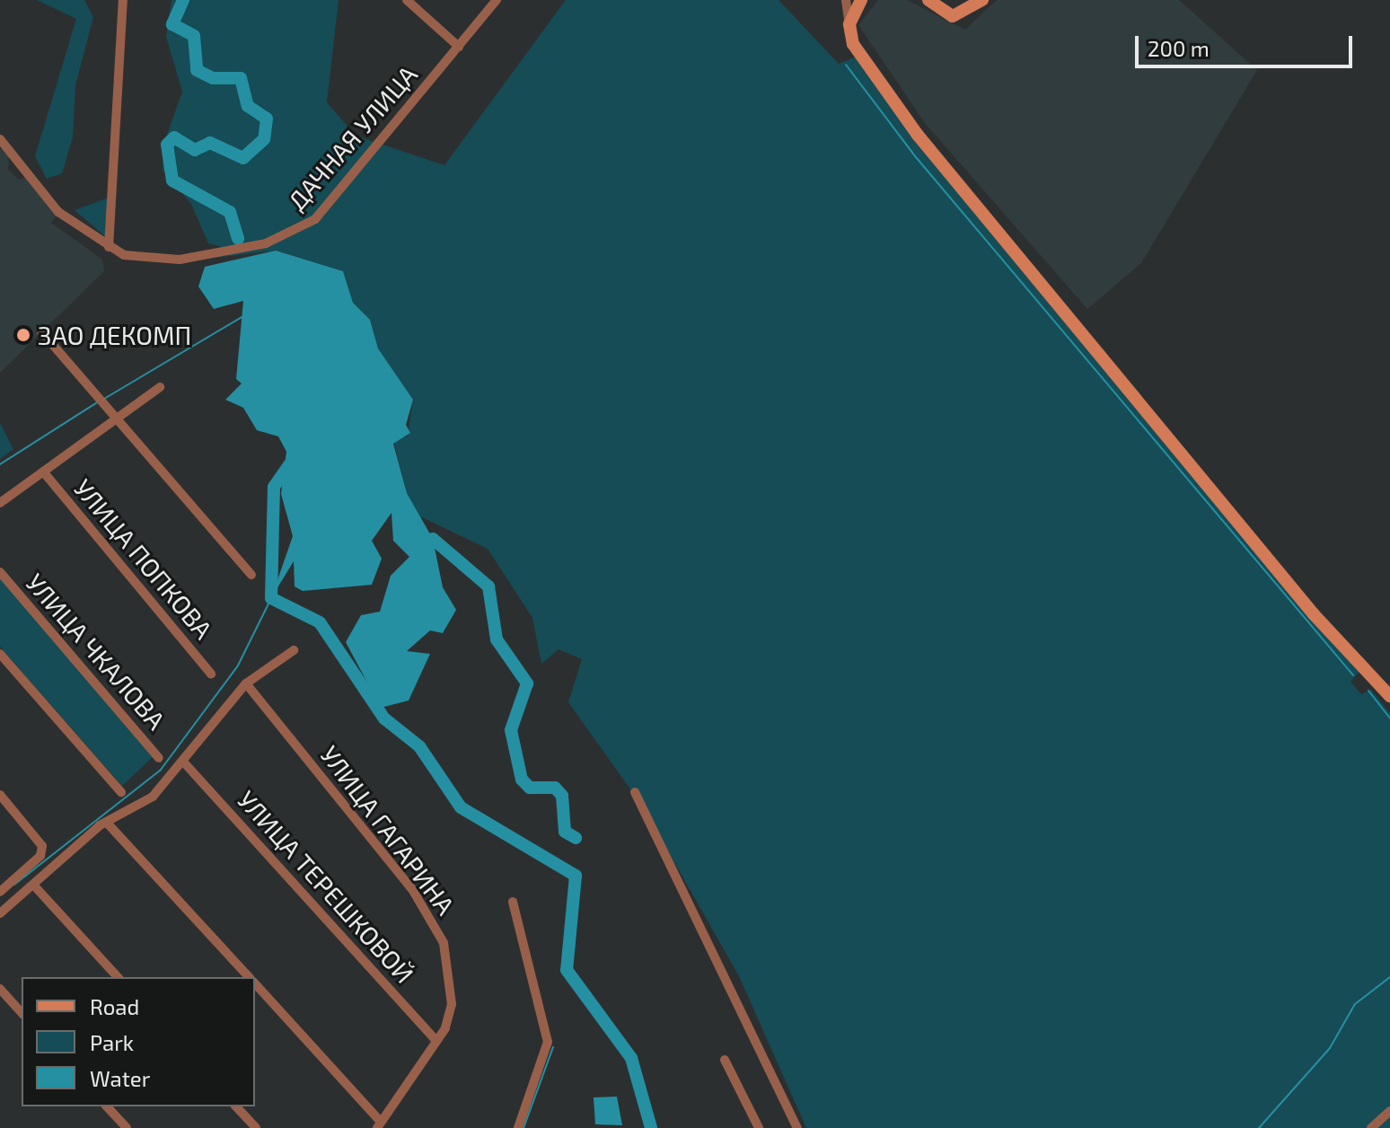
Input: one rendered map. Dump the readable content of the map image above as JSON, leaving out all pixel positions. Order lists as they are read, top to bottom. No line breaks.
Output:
{"streets":{"street":["ДАЧНАЯ УЛИЦА","УЛИЦА ПОПКОВА","УЛИЦА ЧКАЛОВА","УЛИЦА ГАГАРИНА","УЛИЦА ТЕРЕШКОВОЙ"]},"crossings":[["УЛИЦА ГАГАРИНА","УЛИЦА ТЕРЕШКОВОЙ"]],"places":["ЗАО ДЕКОМП"],"legend":["Road","Park","Water"],"scale_bar":"200 m"}
